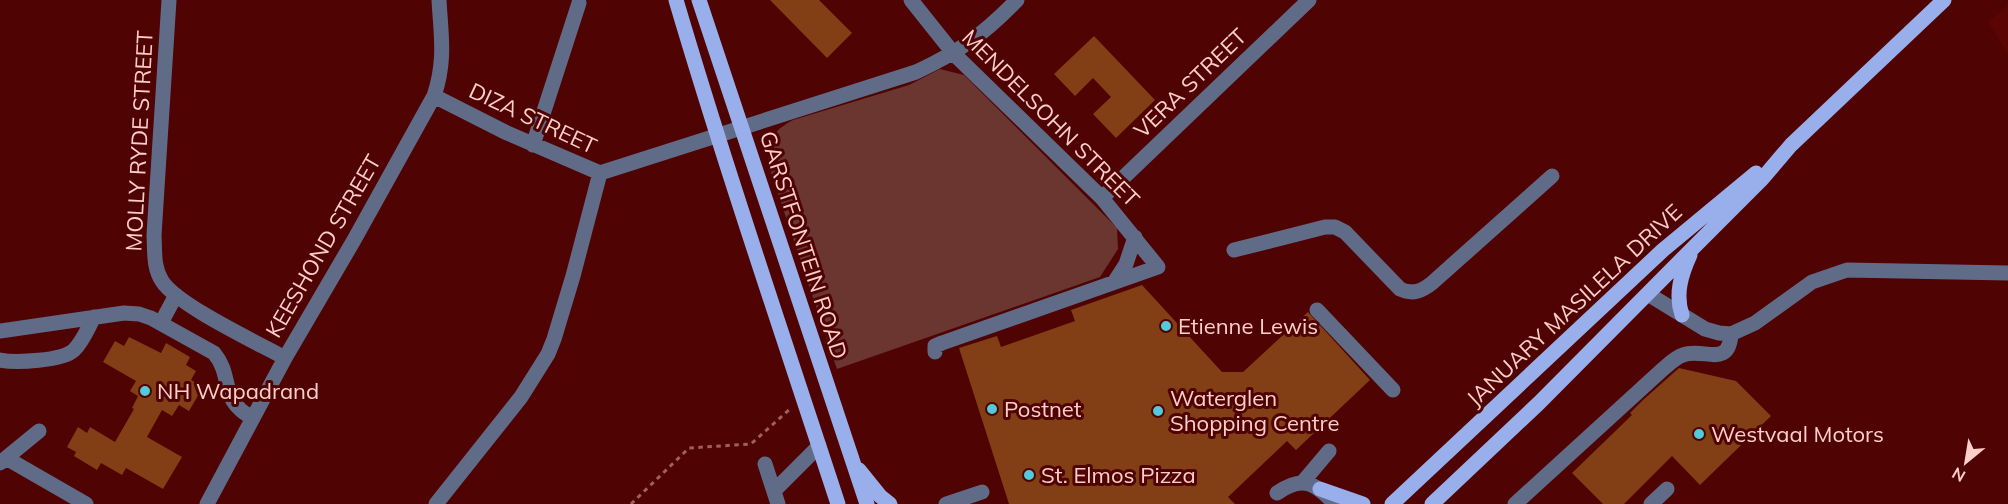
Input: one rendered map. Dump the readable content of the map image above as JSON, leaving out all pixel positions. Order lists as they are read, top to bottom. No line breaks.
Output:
{"streets":{"main road":["GARSTFONTEIN ROAD","JANUARY MASILELA DRIVE"],"street":["VERA STREET","DIZA STREET","MENDELSOHN STREET","MOLLY RYDE STREET","KEESHOND STREET"]},"crossings":[["VERA STREET","MENDELSOHN STREET"],["DIZA STREET","MENDELSOHN STREET"],["DIZA STREET","GARSTFONTEIN ROAD"],["DIZA STREET","KEESHOND STREET"],["MOLLY RYDE STREET","KEESHOND STREET"]],"places":["Etienne Lewis","NH Wapadrand","Postnet","Waterglen Shopping Centre","Westvaal Motors","St. Elmos Pizza"],"north":"bottom left"}
